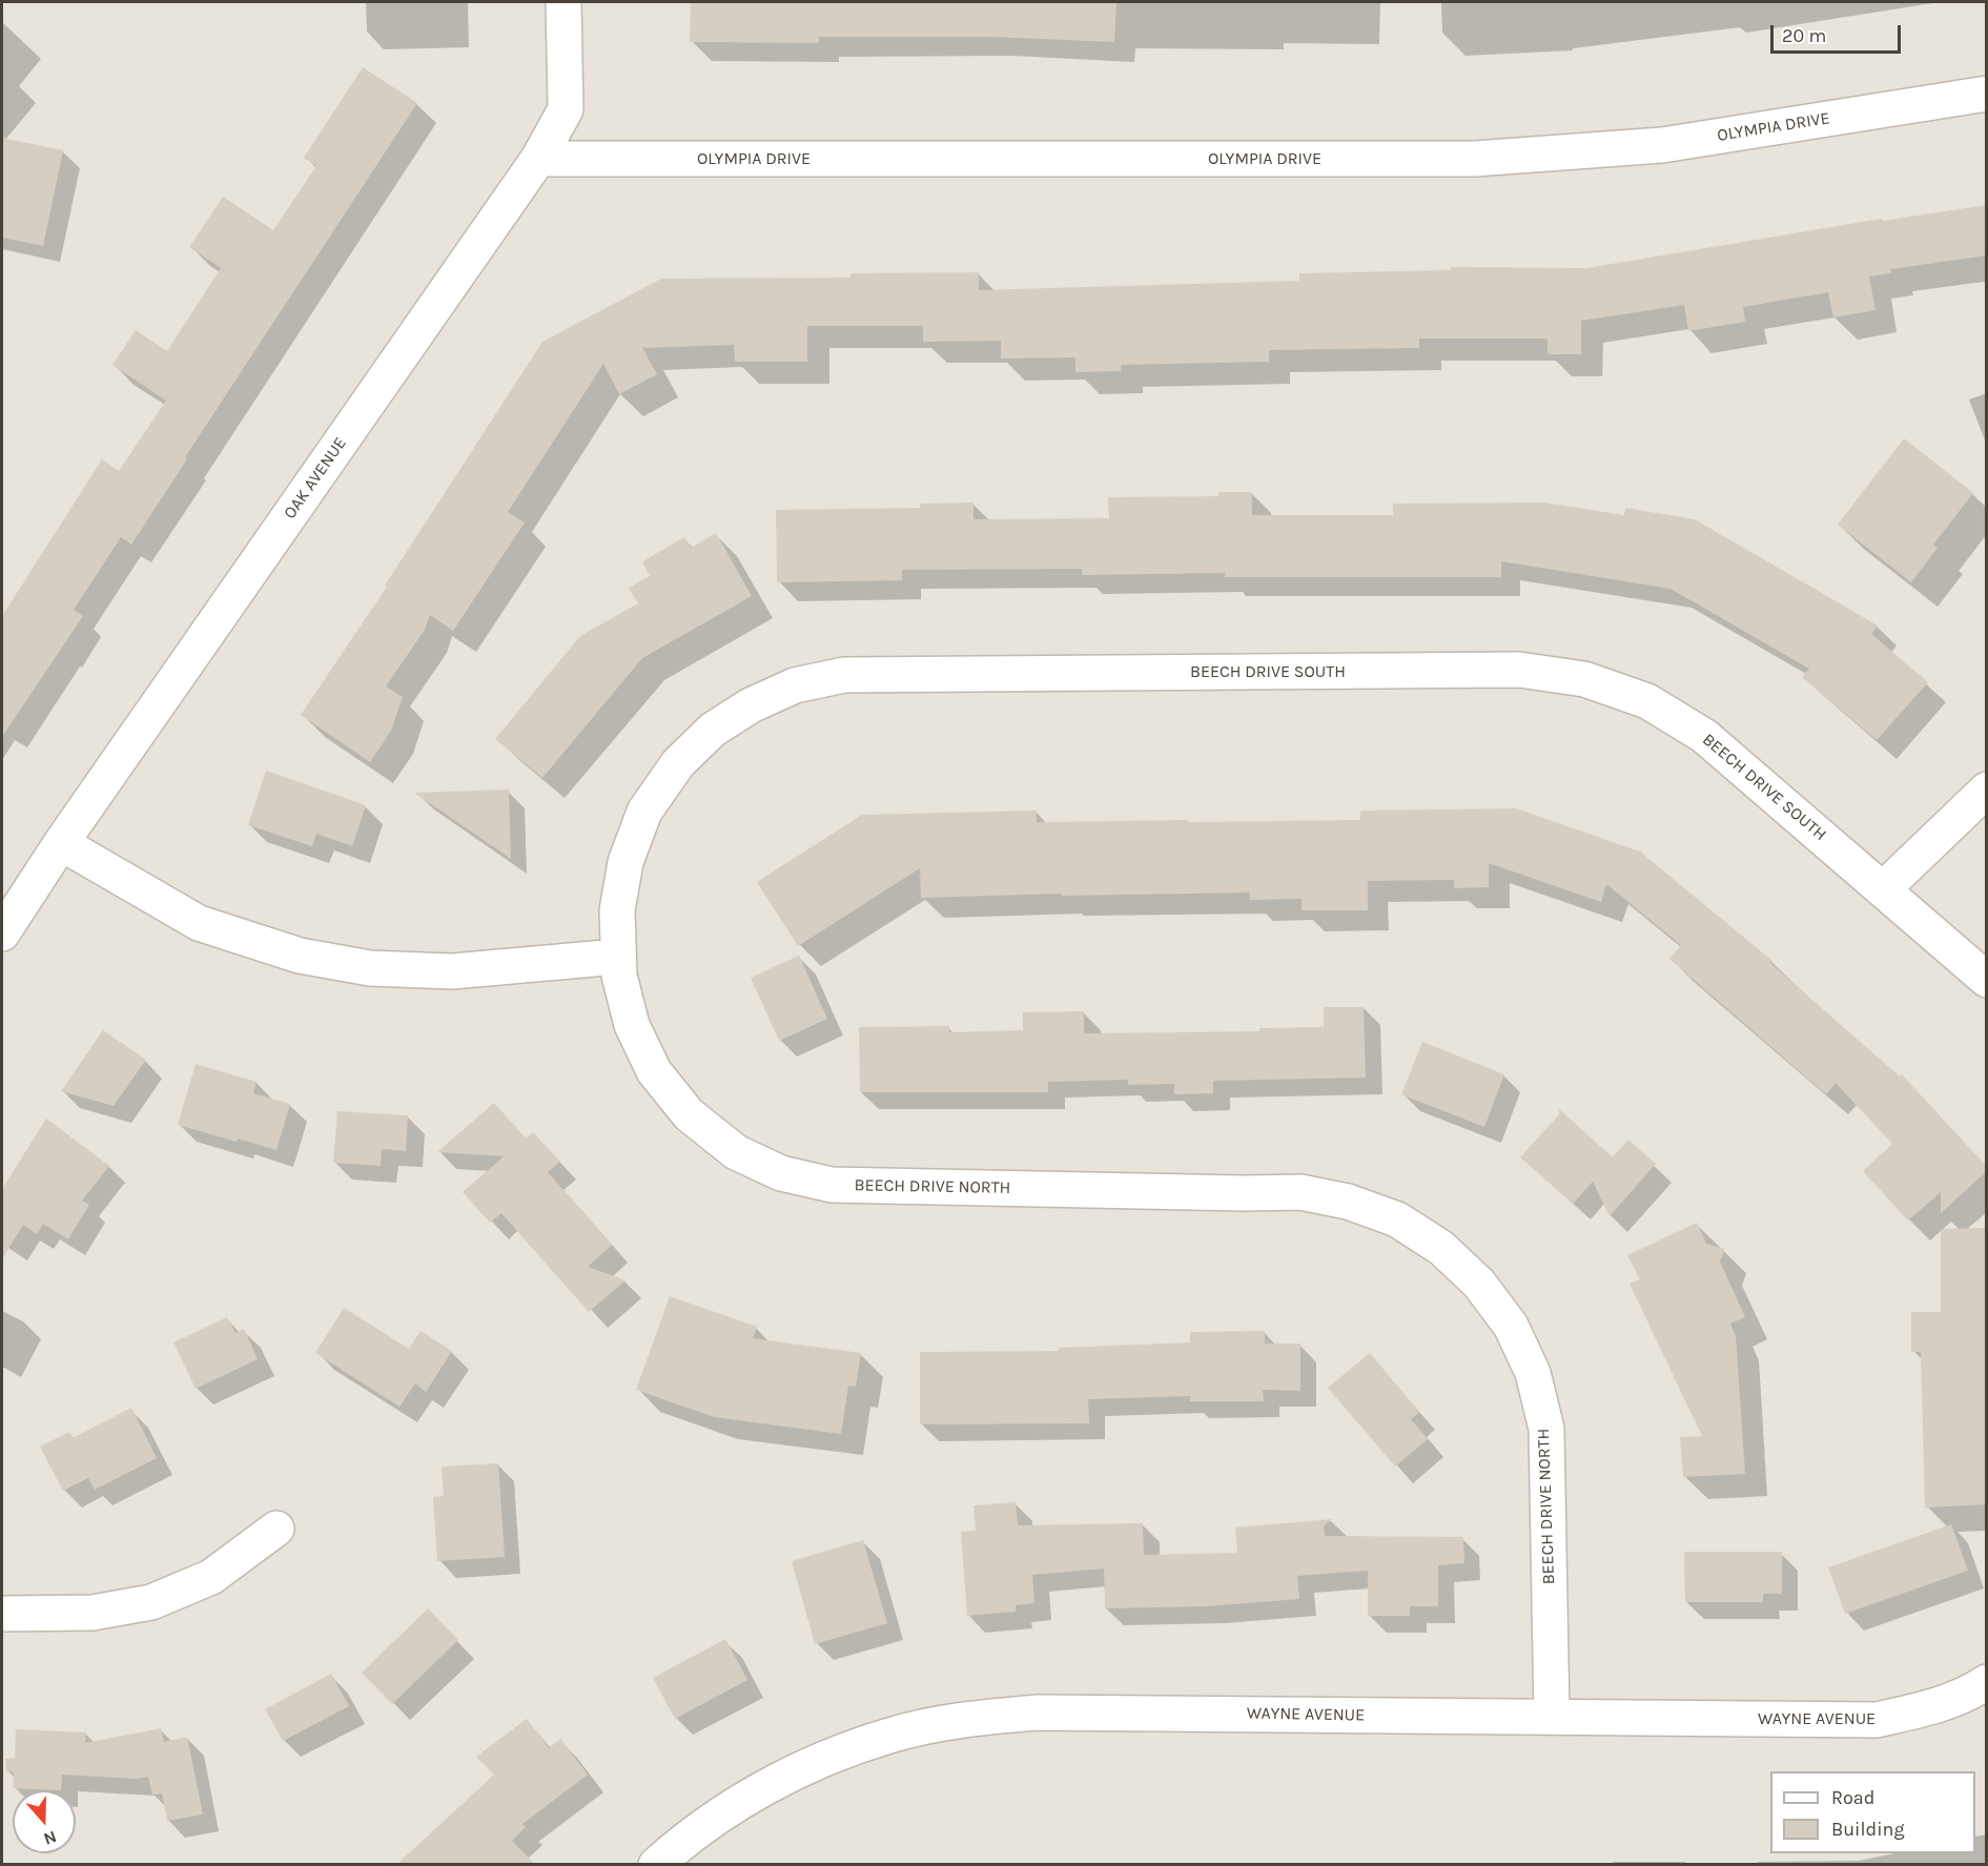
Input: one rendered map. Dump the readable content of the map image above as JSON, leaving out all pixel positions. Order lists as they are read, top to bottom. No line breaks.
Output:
{"streets":{"street":["OLYMPIA DRIVE","OAK AVENUE","BEECH DRIVE SOUTH","BEECH DRIVE NORTH","WAYNE AVENUE"]},"crossings":[["OLYMPIA DRIVE","OAK AVENUE"],["BEECH DRIVE SOUTH","BEECH DRIVE NORTH"],["BEECH DRIVE NORTH","WAYNE AVENUE"]],"legend":["Road","Building"],"scale_bar":"20 m","north":"bottom"}
